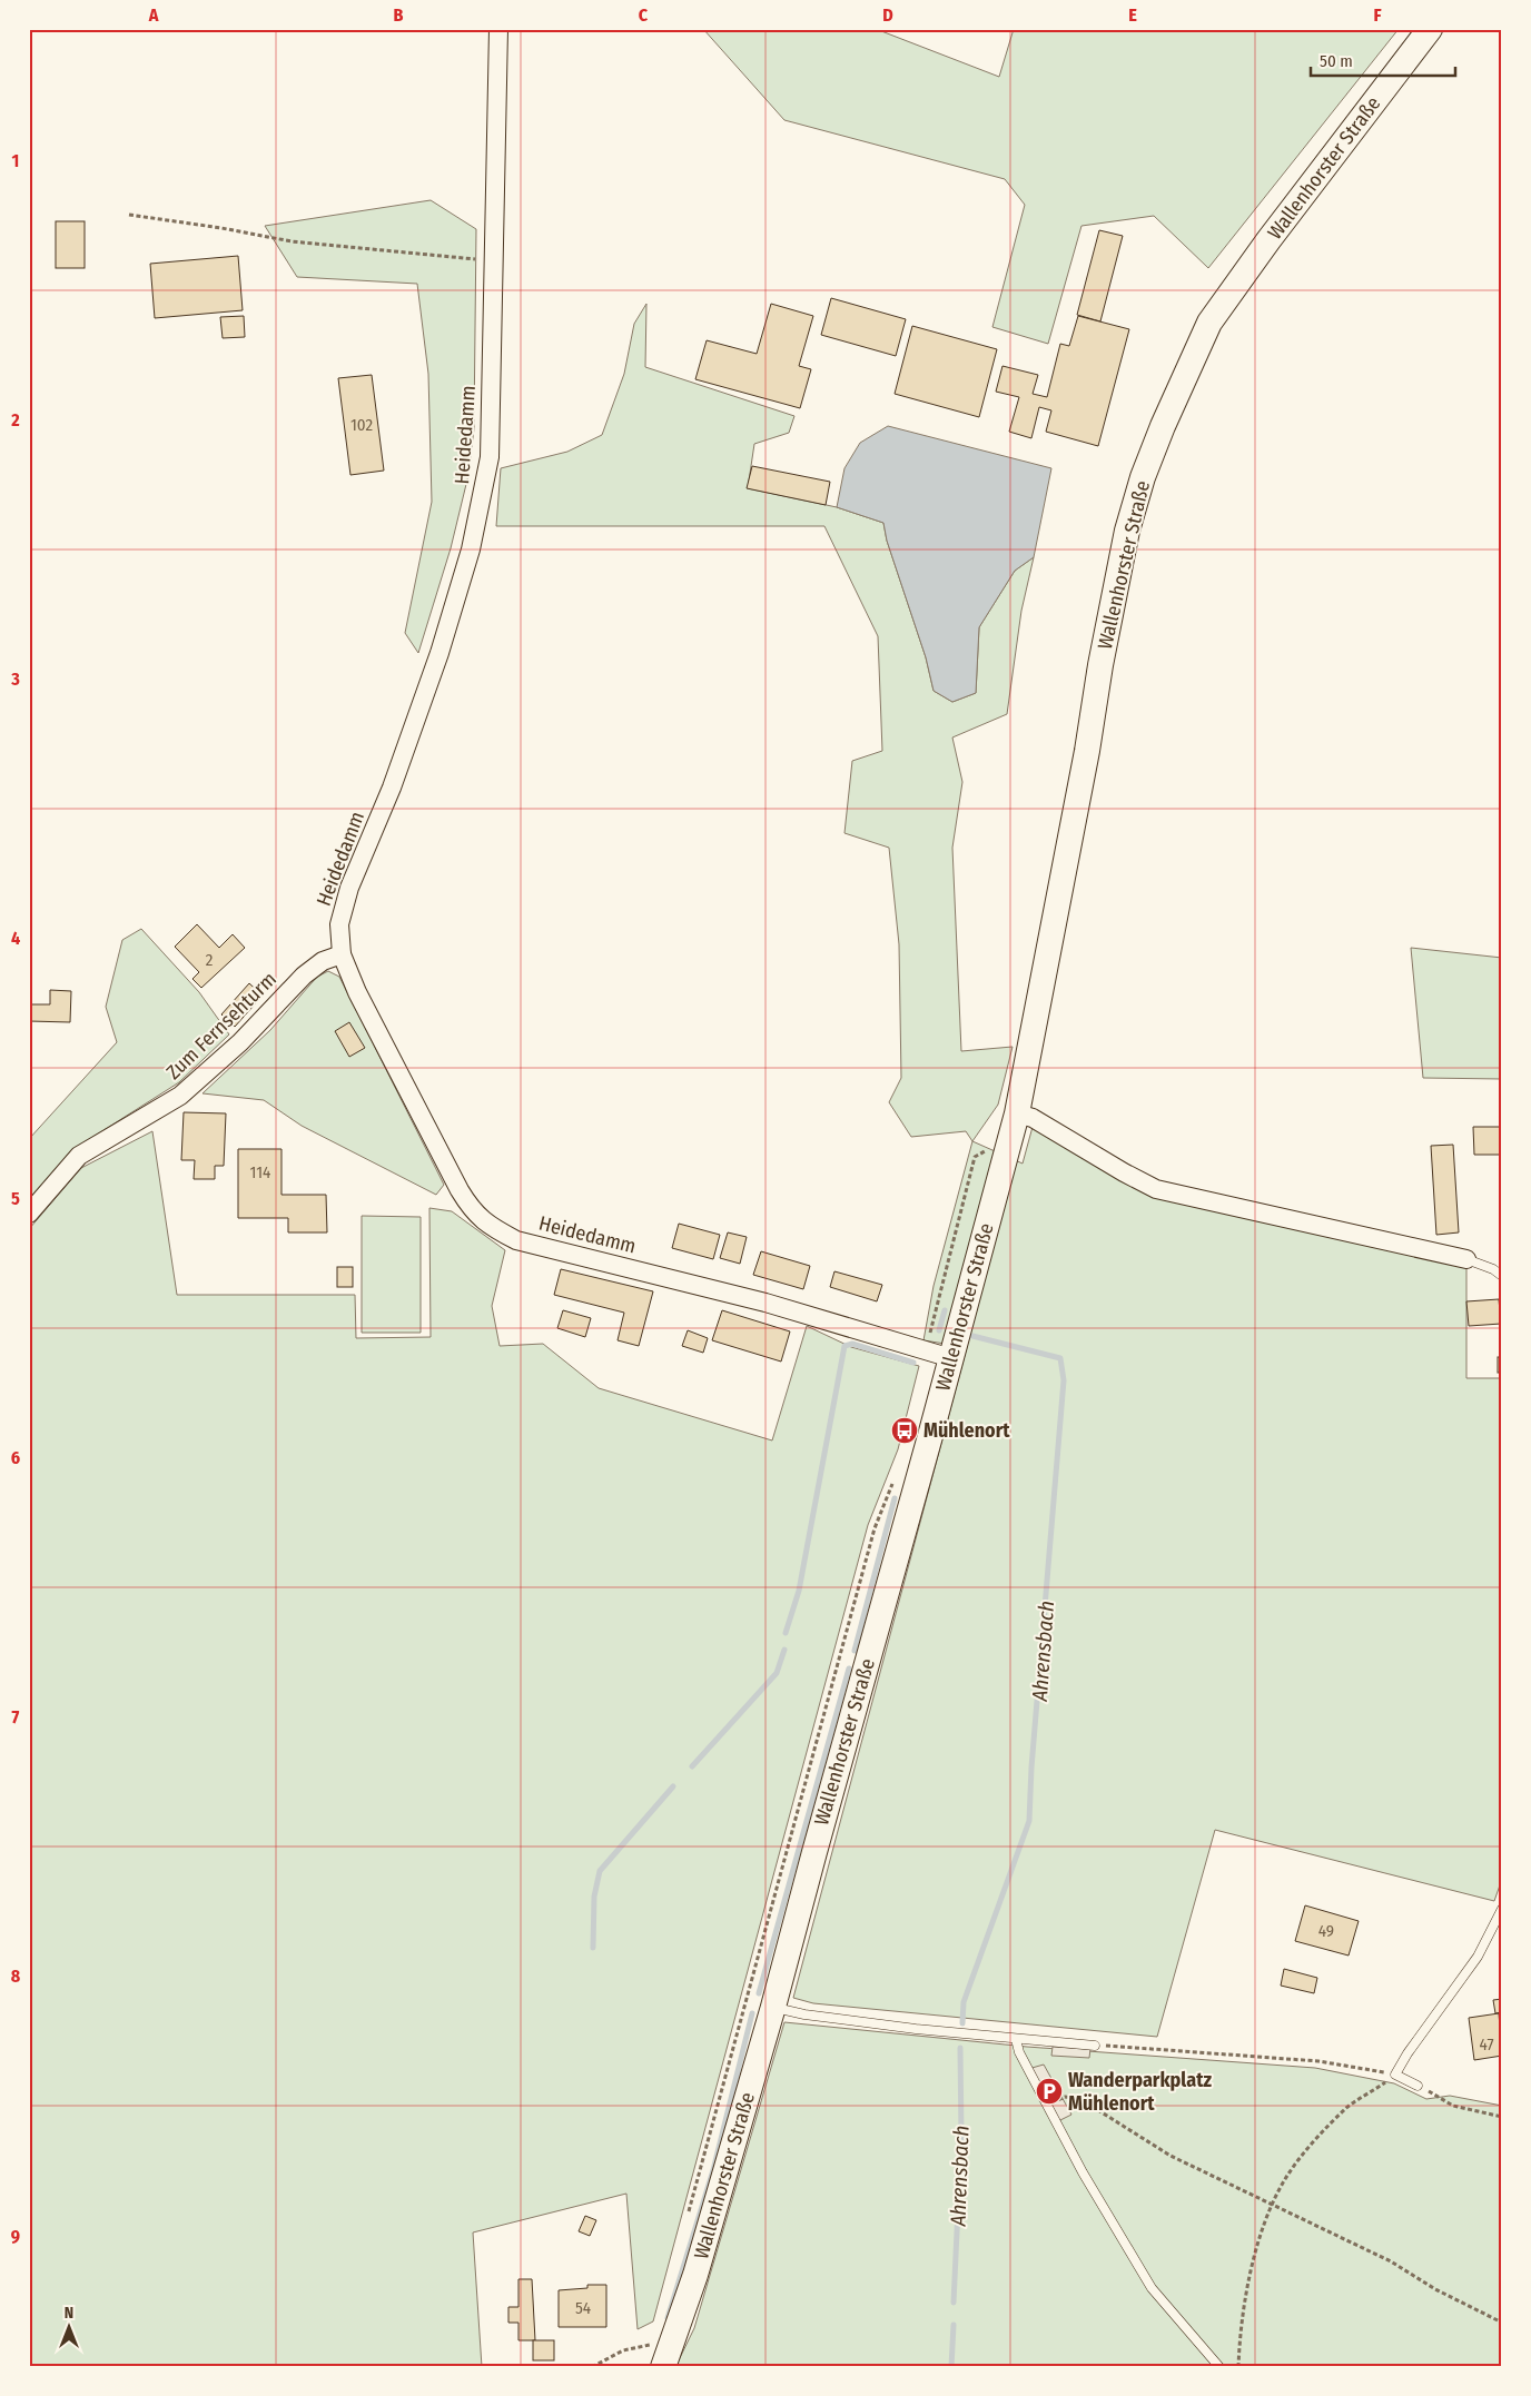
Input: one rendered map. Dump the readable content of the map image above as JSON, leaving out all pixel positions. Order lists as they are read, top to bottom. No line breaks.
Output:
{"streets":{"main road":["Wallenhorster Straße"],"street":["Heidedamm","Zum Fernsehturm"]},"crossings":[["Wallenhorster Straße","Heidedamm"],["Heidedamm","Zum Fernsehturm"]],"water":["Ahrensbach"],"places":{"bus stop":["Mühlenort"],"parking":["Wanderparkplatz Mühlenort"]},"house_numbers":["102","2","114","49","47","54"],"scale_bar":"50 m","north":"top","grid":{"columns":["A","B","C","D","E","F"],"rows":["1","2","3","4","5","6","7","8","9"]}}
